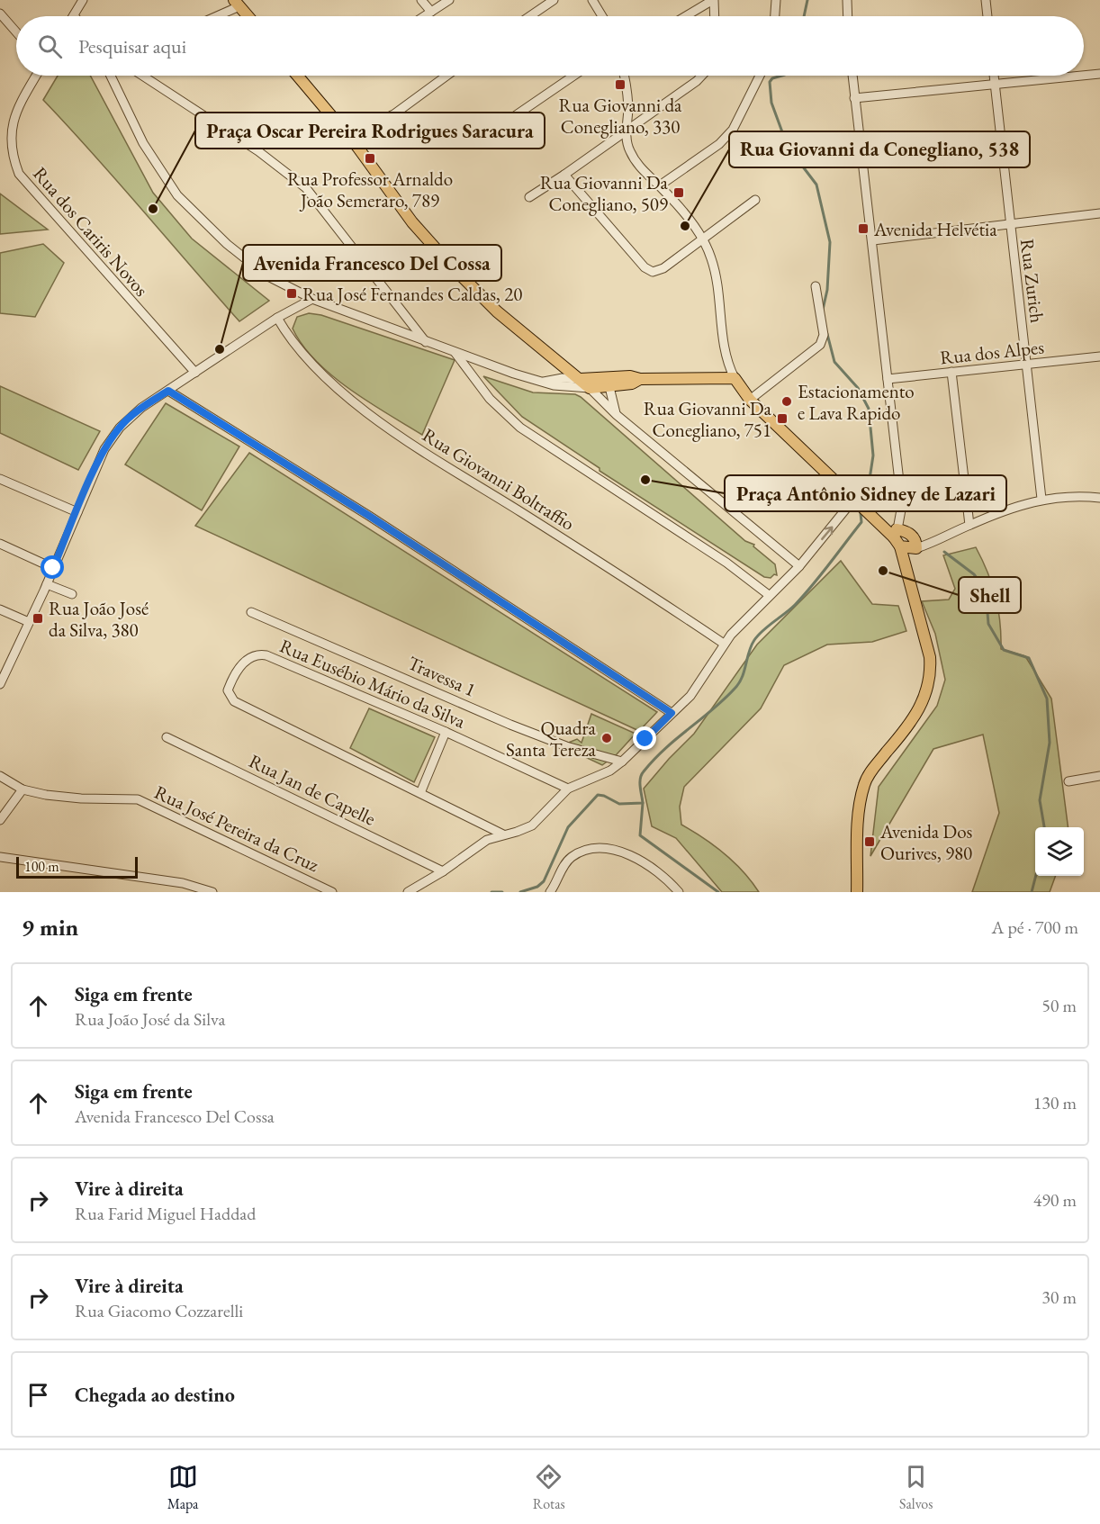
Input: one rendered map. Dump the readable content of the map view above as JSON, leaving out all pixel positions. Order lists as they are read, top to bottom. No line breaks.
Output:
{"streets":{"street":["Rua dos Cariris Novos","Rua Zurich","Rua dos Alpes","Rua Giovanni Boltraffio","Travessa 1","Rua Eusébio Mário da Silva","Rua Jan de Capelle","Rua José Pereira da Cruz"]},"crossings":[["Rua Zurich","Rua dos Alpes"]],"places":{"transit":["Rua Giovanni da Conegliano, 330","Rua Professor Arnaldo João Semeraro, 789","Rua Giovanni Da Conegliano, 509","Avenida Helvétia","Rua José Fernandes Caldas, 20","Rua Giovanni Da Conegliano, 751","Rua João José da Silva, 380","Avenida Dos Ourives, 980"],"other":["Praça Oscar Pereira Rodrigues Saracura","Rua Giovanni da Conegliano, 538","Avenida Francesco Del Cossa","Estacionamento e Lava Rapido","Praça Antônio Sidney de Lazari","Shell","Quadra Santa Tereza"]},"scale_bar":"100 m","page":{"search":"Pesquisar aqui","scale":"100 m","heading":["9 min","A pé · 700 m"],"list":[["Siga em frente","Rua João José da Silva","50 m"],["Siga em frente","Avenida Francesco Del Cossa","130 m"],["Vire à direita","Rua Farid Miguel Haddad","490 m"],["Vire à direita","Rua Giacomo Cozzarelli","30 m"],"Chegada ao destino"],"nav":["Mapa","Rotas","Salvos"]}}
